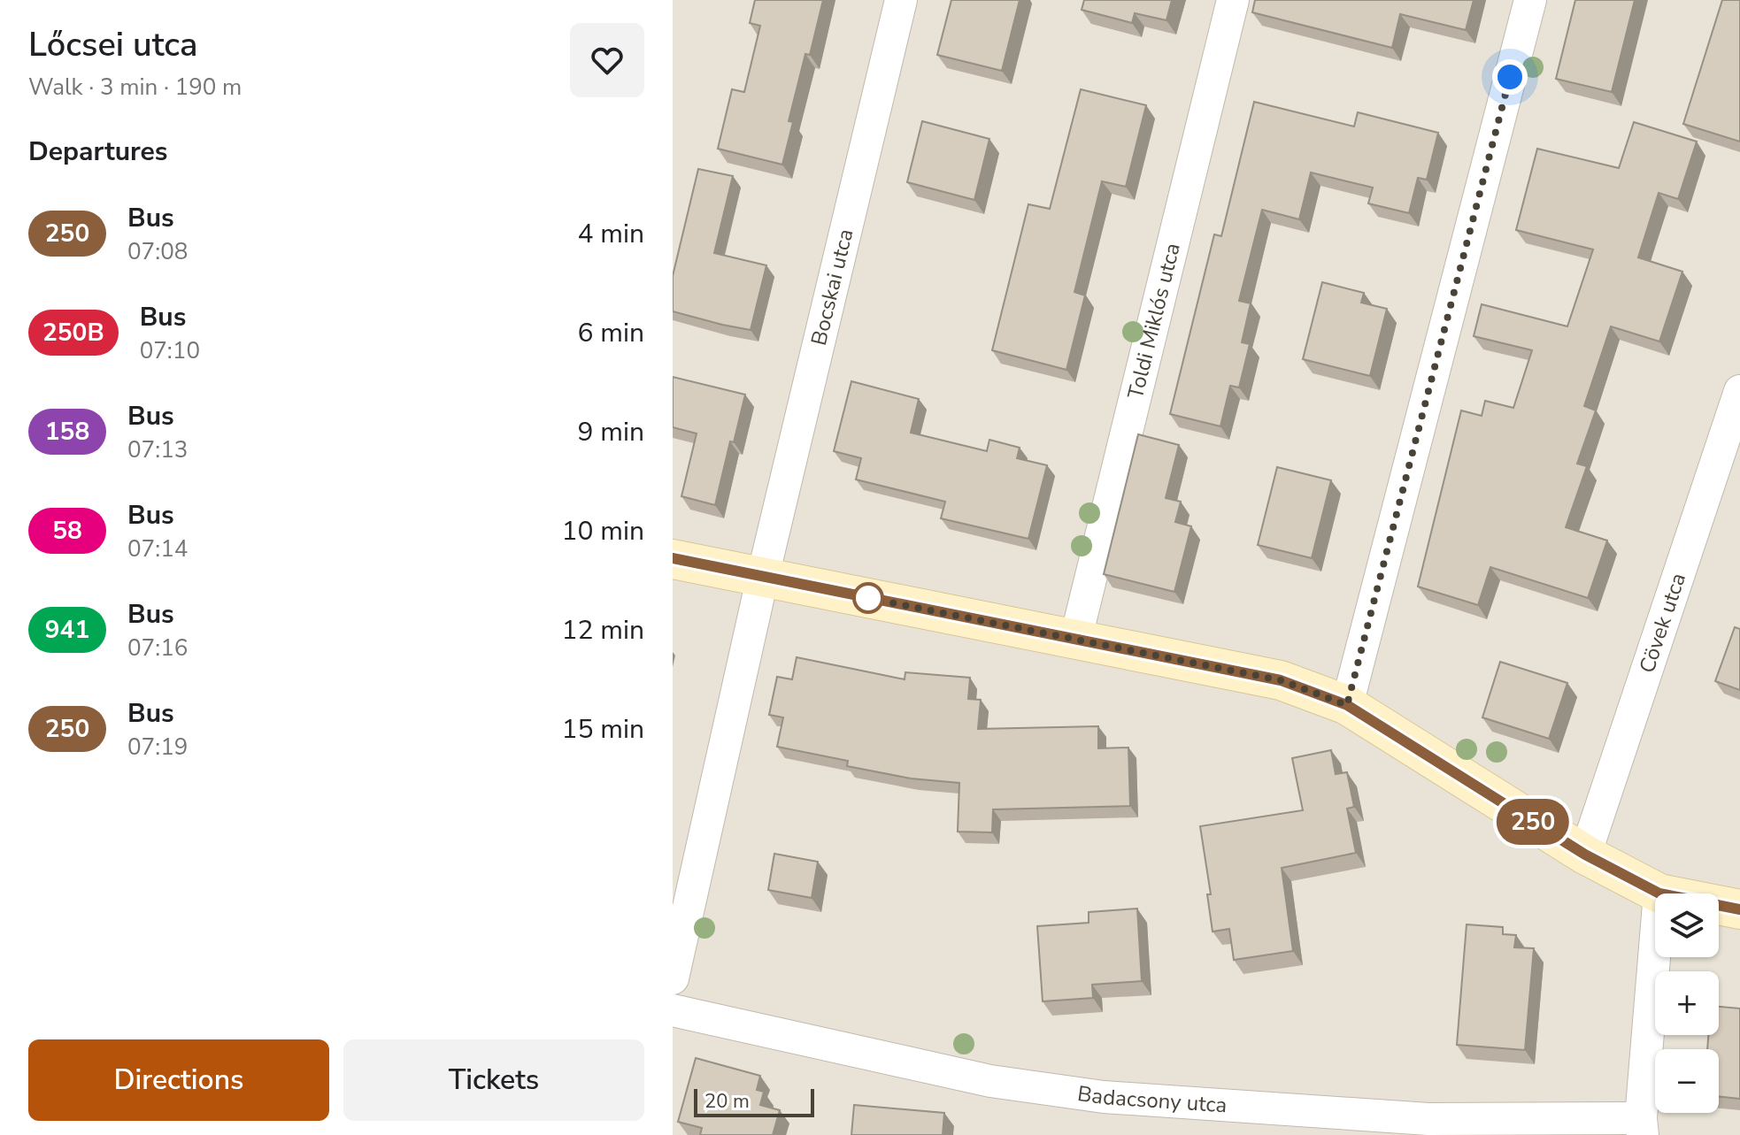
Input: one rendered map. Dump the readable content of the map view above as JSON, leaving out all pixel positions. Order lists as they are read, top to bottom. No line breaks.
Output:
{"streets":{"street":["Bocskai utca","Toldi Miklós utca","Cövek utca","Badacsony utca"]},"lines":["bus line 250"],"scale_bar":"20 m","page":{"heading":[["Lőcsei utca","Walk · 3 min · 190 m"],"Departures"],"on_map":"250","list":[{"mark":"250","name":"Bus","note":"07:08","value":"4 min"},{"mark":"250B","name":"Bus","note":"07:10","value":"6 min"},{"mark":"158","name":"Bus","note":"07:13","value":"9 min"},{"mark":"58","name":"Bus","note":"07:14","value":"10 min"},{"mark":"941","name":"Bus","note":"07:16","value":"12 min"},{"mark":"250","name":"Bus","note":"07:19","value":"15 min"}],"map_buttons":["+","−"],"buttons":["Directions","Tickets"],"scale":"20 m"}}
